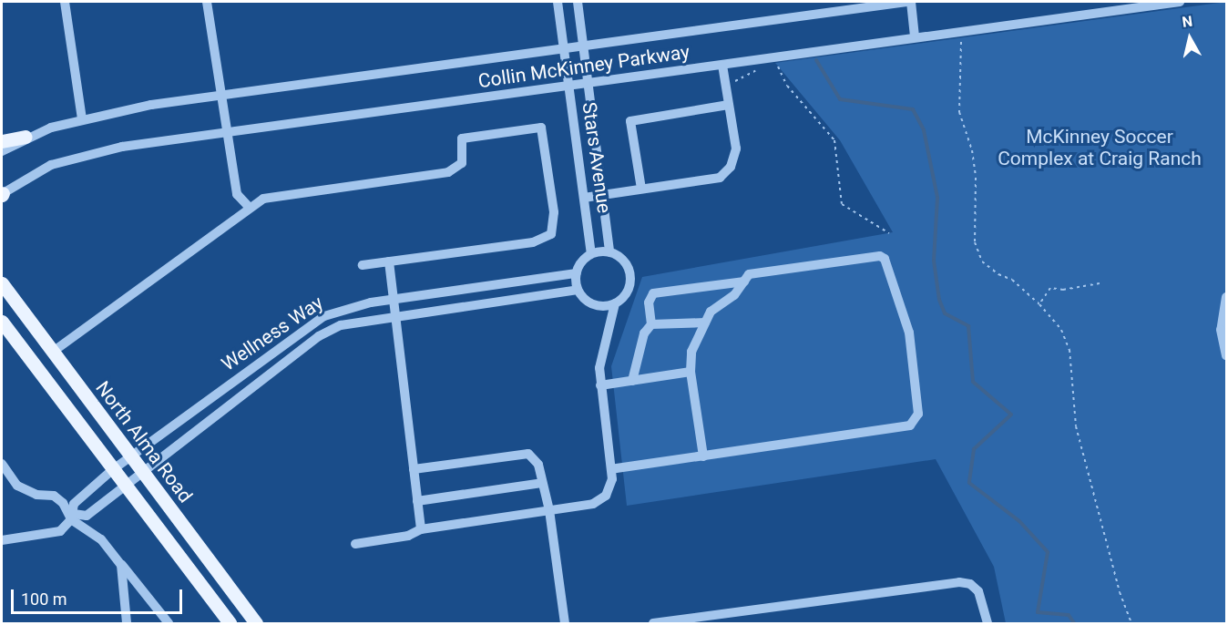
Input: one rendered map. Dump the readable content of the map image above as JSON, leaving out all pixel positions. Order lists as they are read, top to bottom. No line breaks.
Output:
{"streets":{"main road":["North Alma Road"],"street":["Collin McKinney Parkway","Stars Avenue","Wellness Way"]},"crossings":[["Collin McKinney Parkway","Stars Avenue"],["Stars Avenue","Wellness Way"],["Wellness Way","North Alma Road"]],"parks":["McKinney Soccer Complex at Craig Ranch"],"scale_bar":"100 m","north":"top"}
